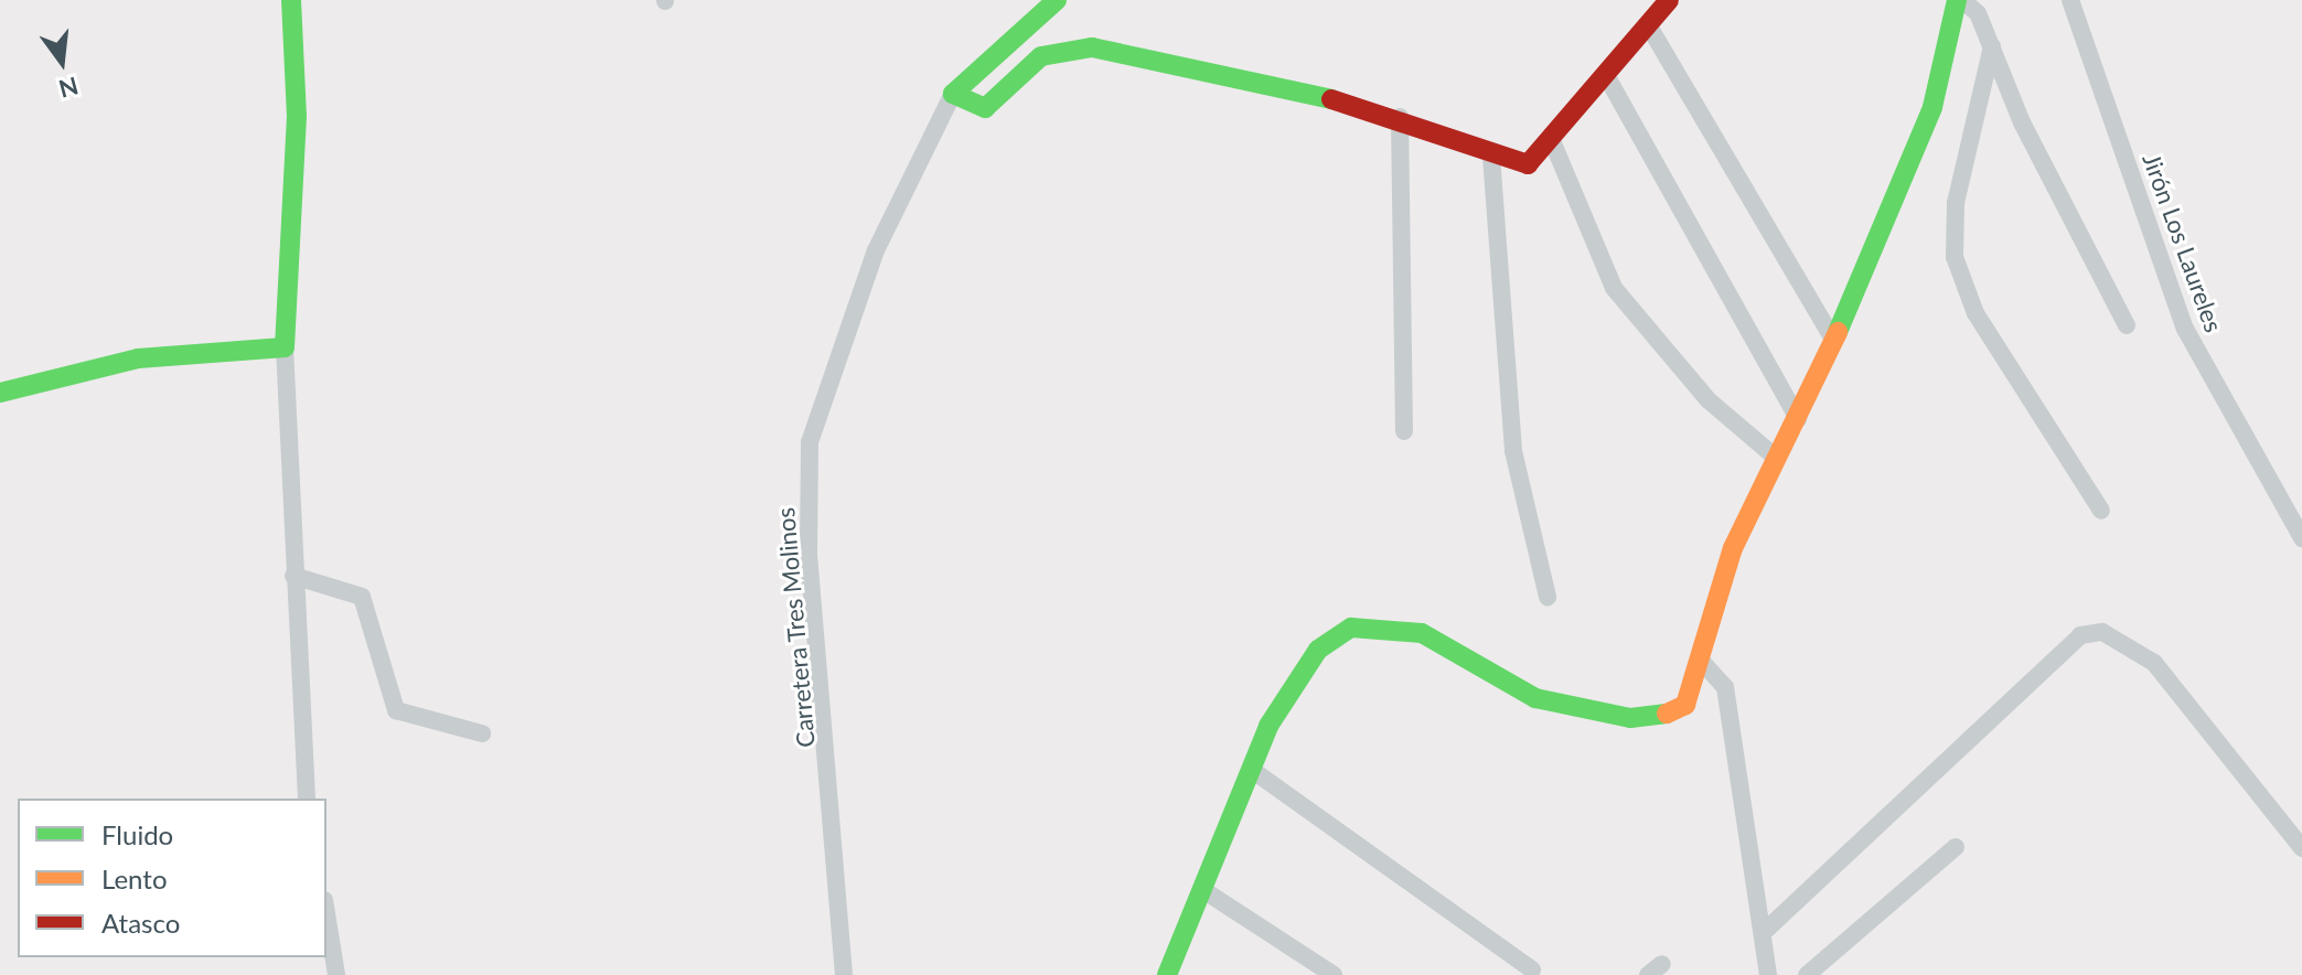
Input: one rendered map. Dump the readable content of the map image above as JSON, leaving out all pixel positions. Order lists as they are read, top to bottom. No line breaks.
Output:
{"streets":{"street":["Jirón Los Laureles","Carretera Tres Molinos"]},"legend":["Fluido","Lento","Atasco"],"north":"bottom"}
